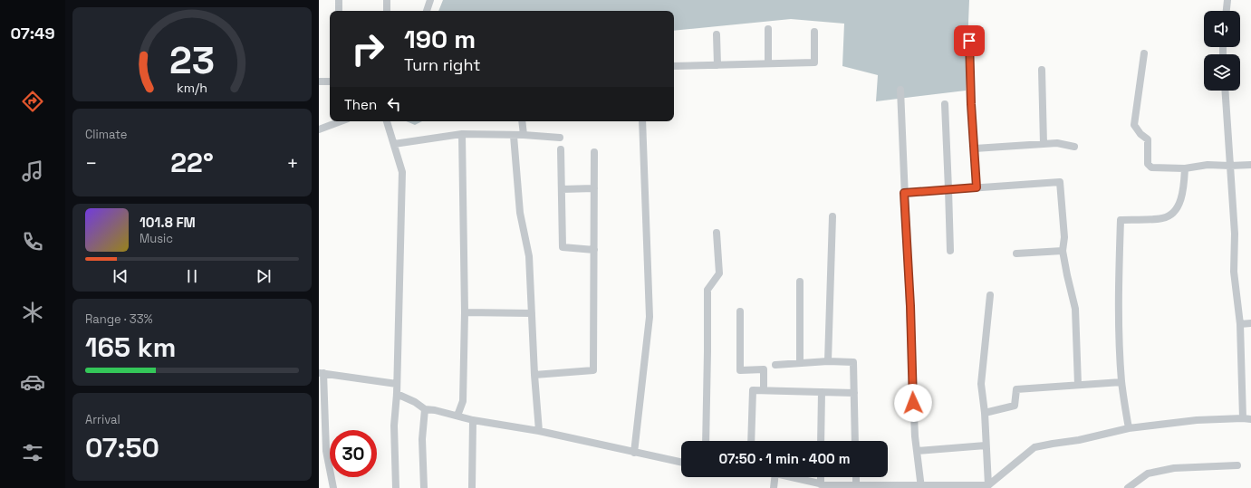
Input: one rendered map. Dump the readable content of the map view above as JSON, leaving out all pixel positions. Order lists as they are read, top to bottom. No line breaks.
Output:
{"page":{"tabs":"07:49","turn":["190 m","Turn right"],"then":"Then","tile":["Climate",["Range · 33%","165 km"],["Arrival","07:50"]],"heat":["−","22°","+"],"song":["101.8 FM","Music"],"limit":"30","trip":"07:50 · 1 min · 400 m","gauge":["23","km/h"]}}
